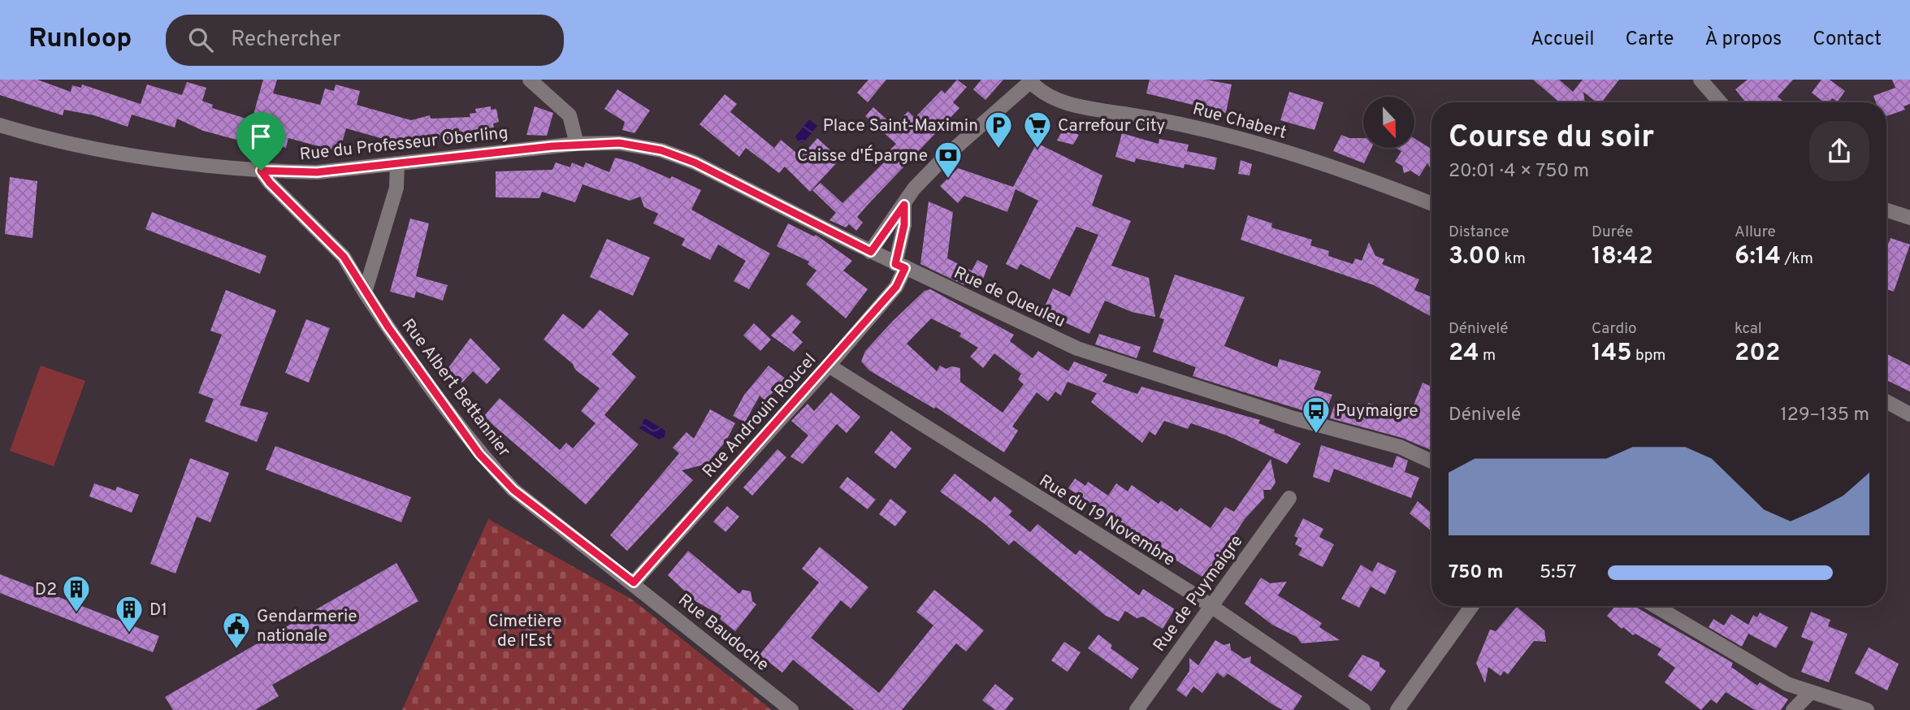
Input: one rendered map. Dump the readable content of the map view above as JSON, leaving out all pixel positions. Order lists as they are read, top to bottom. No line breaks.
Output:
{"streets":{"street":["Rue Chabert","Rue du Professeur Oberling","Rue de Queuleu","Rue Albert Bettannier","Rue Androuin Roucel","Rue du 19 Novembre","Rue de Puymaigre","Rue Baudoche"]},"crossings":[["Rue du Professeur Oberling","Rue de Queuleu"],["Rue du Professeur Oberling","Rue Albert Bettannier"],["Rue de Queuleu","Rue Androuin Roucel"],["Rue Albert Bettannier","Rue Androuin Roucel"],["Rue Albert Bettannier","Rue Baudoche"],["Rue Androuin Roucel","Rue du 19 Novembre"],["Rue Androuin Roucel","Rue Baudoche"],["Rue du 19 Novembre","Rue de Puymaigre"]],"parks":["Cimetière de l'Est"],"places":{"parking":["Place Saint-Maximin"],"supermarket":["Carrefour City"],"bank":["Caisse d'Épargne"],"bus stop":["Puymaigre"],"building":["D2","D1"],"public building":["Gendarmerie nationale"]},"north":"bottom","page":{"header":"Runloop","search":"Rechercher","nav":["Accueil","Carte","À propos","Contact"],"heading":["Course du soir","20:01 · 4 × 750 m"],"stats":[["Distance","3.00 km"],["Durée","18:42"],["Allure","6:14 /km"],["Dénivelé","24 m"],["Cardio","145 bpm"],["kcal","202"]],"chart":["Dénivelé","129–135 m"],"list":[{"name":"750 m","note":"5:57"}]}}
